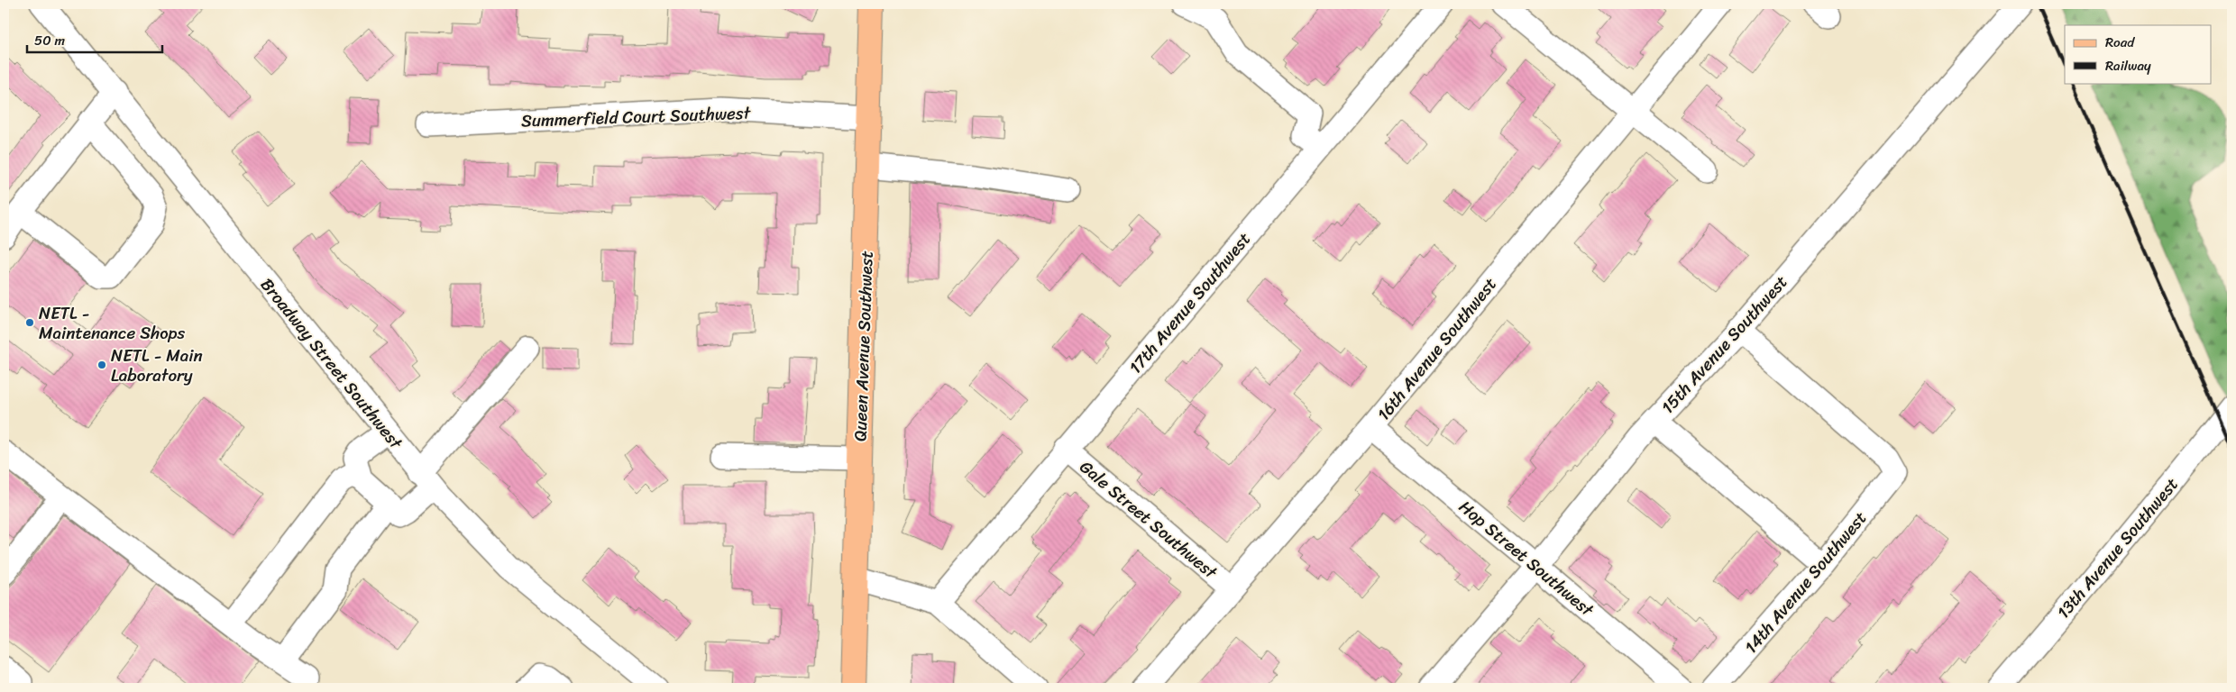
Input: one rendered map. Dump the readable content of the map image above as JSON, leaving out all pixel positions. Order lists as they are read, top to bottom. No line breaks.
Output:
{"streets":{"main road":["Queen Avenue Southwest"],"street":["Summerfield Court Southwest","17th Avenue Southwest","15th Avenue Southwest","16th Avenue Southwest","Broadway Street Southwest","Gale Street Southwest","13th Avenue Southwest","Hop Street Southwest","14th Avenue Southwest"]},"crossings":[["Summerfield Court Southwest","Queen Avenue Southwest"],["17th Avenue Southwest","Gale Street Southwest"],["15th Avenue Southwest","Hop Street Southwest"],["15th Avenue Southwest","14th Avenue Southwest"],["16th Avenue Southwest","Gale Street Southwest"],["16th Avenue Southwest","Hop Street Southwest"]],"places":["NETL - Maintenance Shops","NETL - Main Laboratory"],"legend":["Road","Railway"],"scale_bar":"50 m"}
